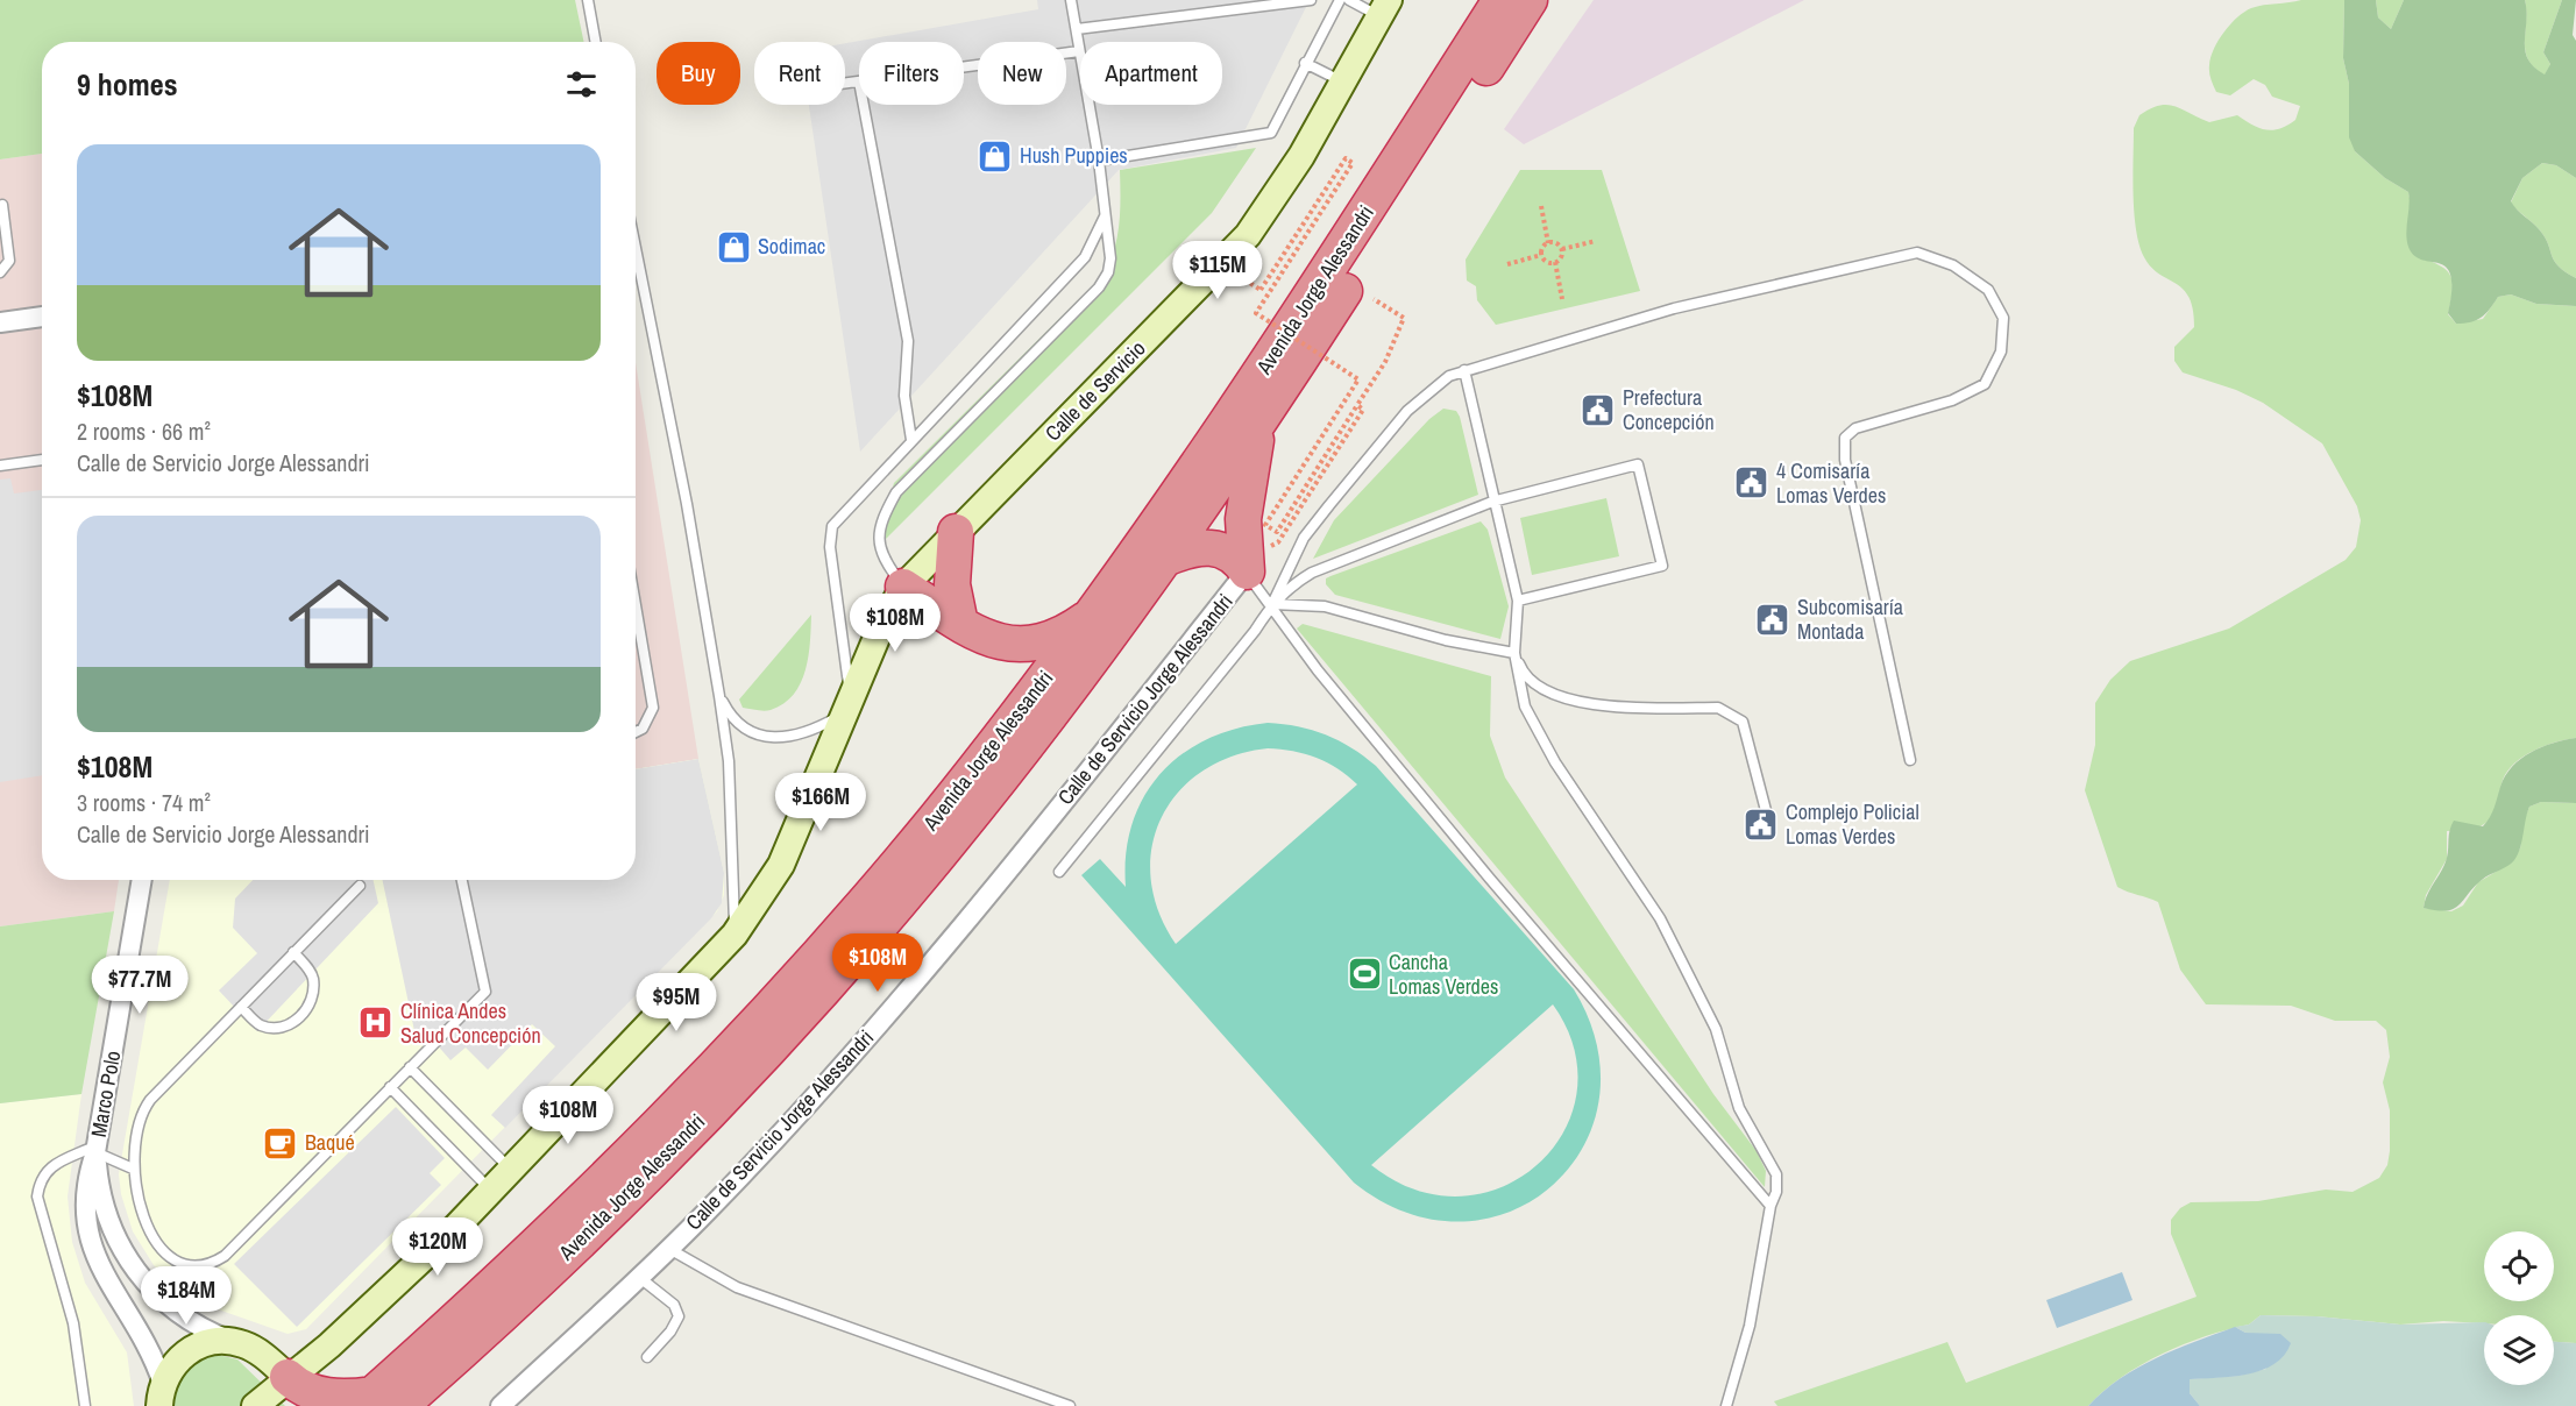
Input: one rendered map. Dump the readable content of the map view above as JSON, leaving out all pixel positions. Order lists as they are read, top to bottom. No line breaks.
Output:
{"streets":{"highway":["Avenida Jorge Alessandri"],"street":["Calle de Servicio","Calle de Servicio Jorge Alessandri","Marco Polo"]},"places":{"shop":["Hush Puppies","Sodimac"],"public building":["Prefectura Concepción","4 Comisaría Lomas Verdes","Subcomisaría Montada","Complejo Policial Lomas Verdes"],"sports":["Cancha Lomas Verdes"],"hospital":["Clínica Andes Salud Concepción"],"cafe":["Baqué"]},"page":{"chip":["Buy","Rent","Filters","New","Apartment"],"heading":"9 homes","list":[{"name":"$108M","note":"2 rooms · 66 m² · Calle de Servicio Jorge Alessandri"},{"name":"$108M","note":"3 rooms · 74 m² · Calle de Servicio Jorge Alessandri"}],"price":["$115M","$108M","$166M","$108M","$77.7M","$95M","$108M","$120M","$184M"]}}
